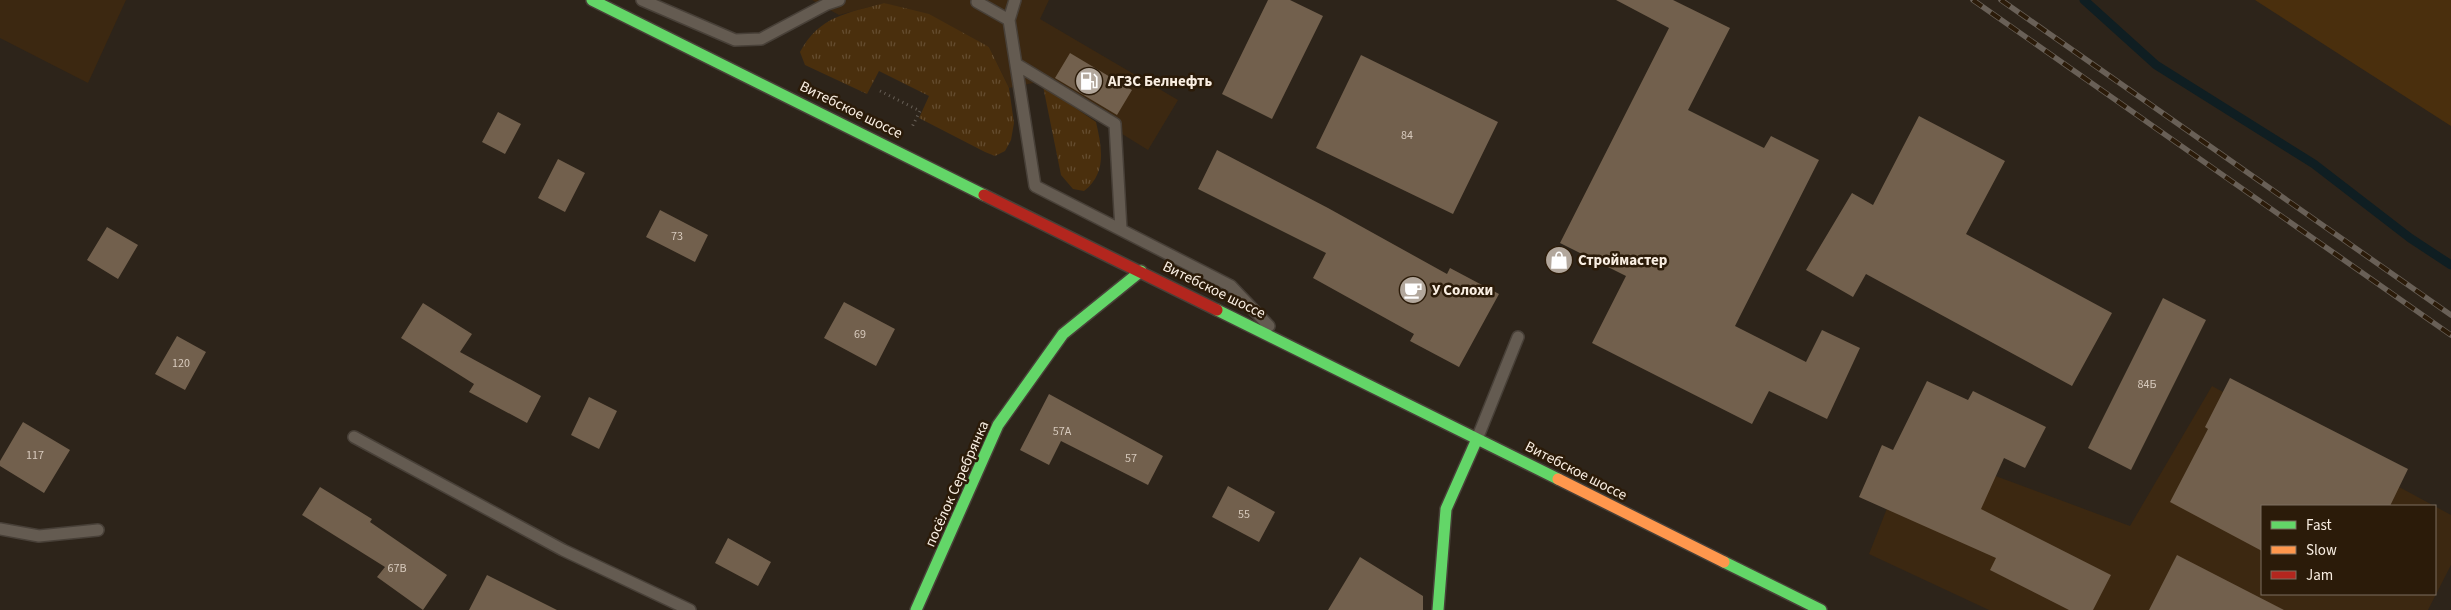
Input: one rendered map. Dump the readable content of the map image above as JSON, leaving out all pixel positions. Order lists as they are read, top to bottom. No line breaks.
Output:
{"streets":{"main road":["Витебское шоссе","посёлок Серебрянка"]},"crossings":[["Витебское шоссе","посёлок Серебрянка"]],"places":{"fuel station":["АГЗС Белнефть"],"shop":["Строймастер"],"cafe":["У Солохи"]},"house_numbers":["84","73","69","120","84Б","57А","117","57","55","67В"],"legend":["Fast","Slow","Jam"]}
